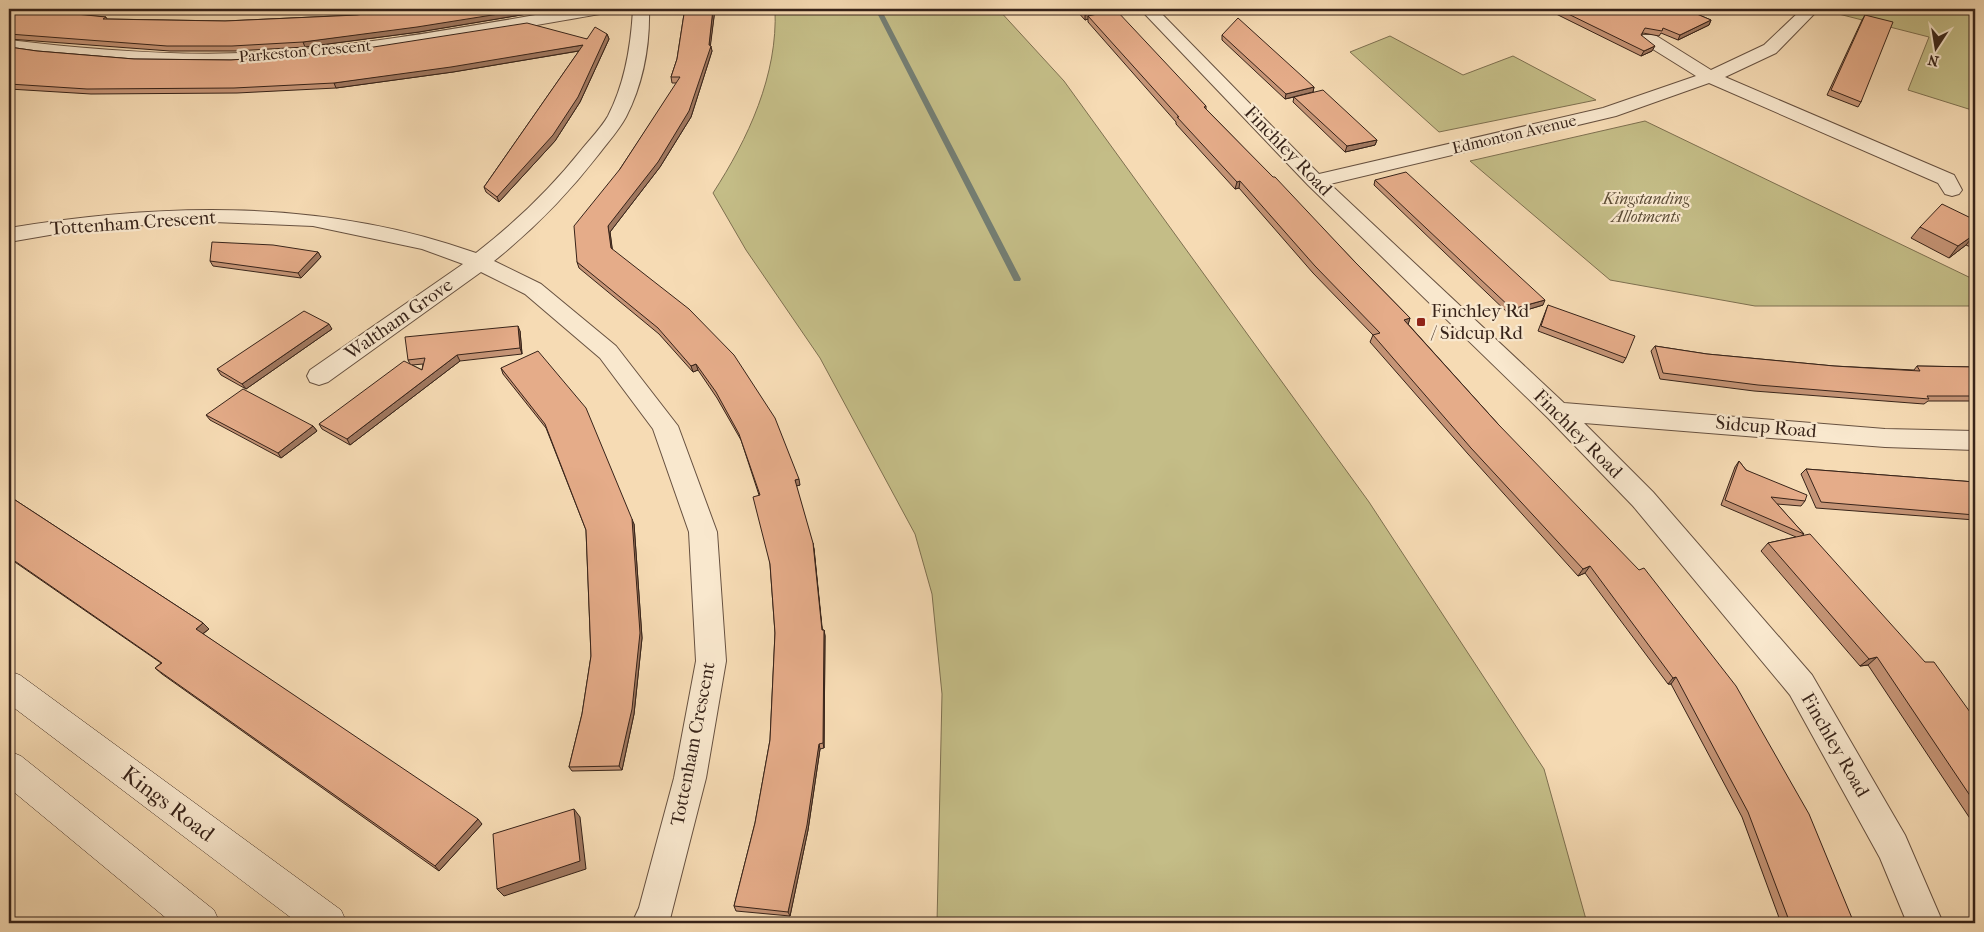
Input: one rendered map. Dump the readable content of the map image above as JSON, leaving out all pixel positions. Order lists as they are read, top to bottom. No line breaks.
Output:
{"streets":{"main road":["Kings Road"],"street":["Parkeston Crescent","Edmonton Avenue","Finchley Road","Tottenham Crescent","Waltham Grove","Sidcup Road"]},"crossings":[["Edmonton Avenue","Finchley Road"],["Finchley Road","Sidcup Road"],["Tottenham Crescent","Waltham Grove"]],"parks":["Kingstanding Allotments"],"places":{"transit":["Finchley Rd / Sidcup Rd"]},"north":"bottom"}
